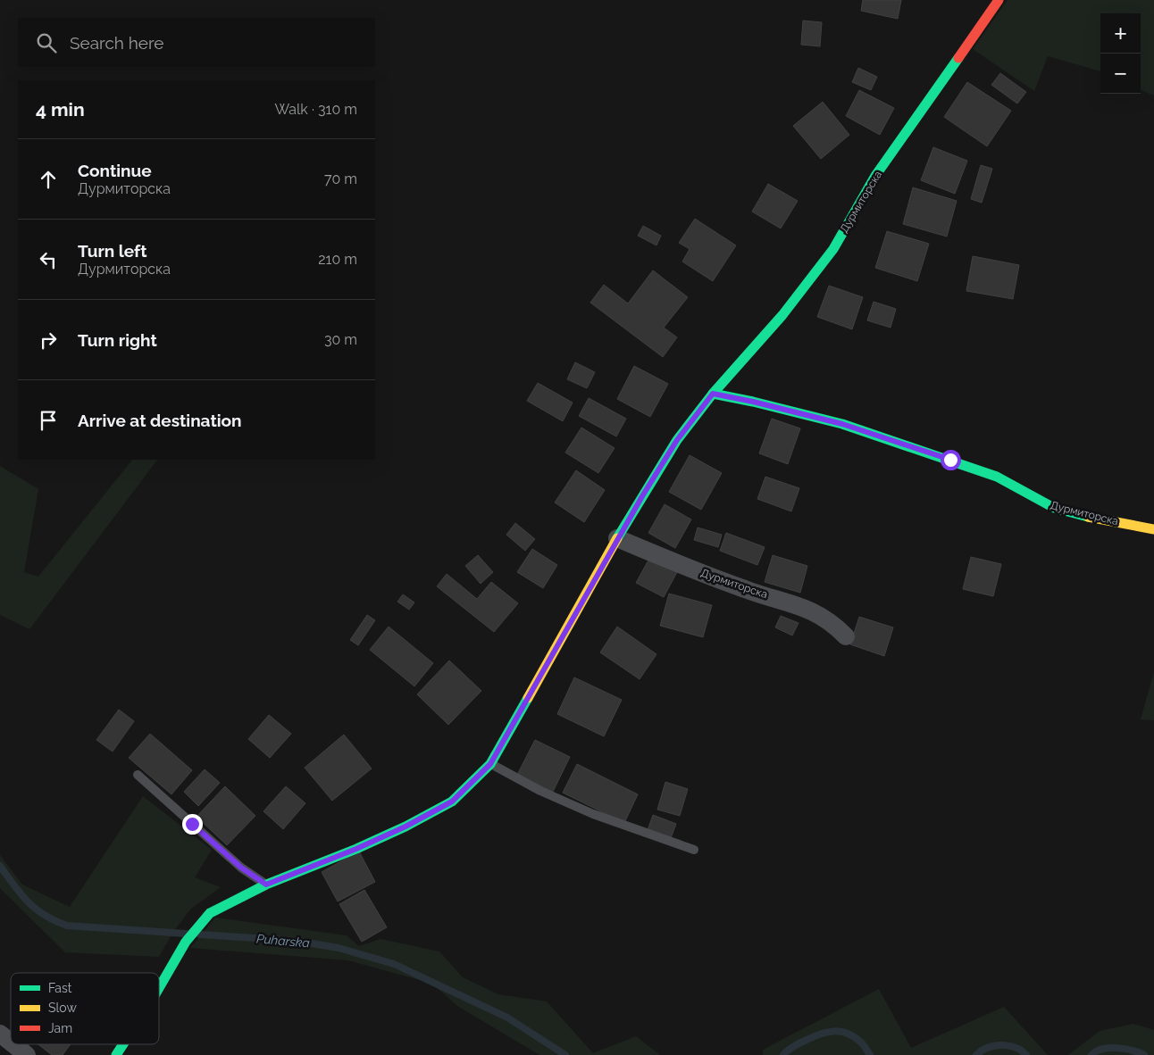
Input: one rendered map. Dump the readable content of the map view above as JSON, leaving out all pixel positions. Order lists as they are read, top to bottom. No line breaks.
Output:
{"streets":{"street":["Дурмиторска"]},"water":["Puharska"],"legend":["Fast","Slow","Jam"],"page":{"map_buttons":["+","−"],"search":"Search here","heading":["4 min","Walk · 310 m"],"list":[["Continue","Дурмиторска","70 m"],["Turn left","Дурмиторска","210 m"],["Turn right","30 m"],"Arrive at destination"]}}
